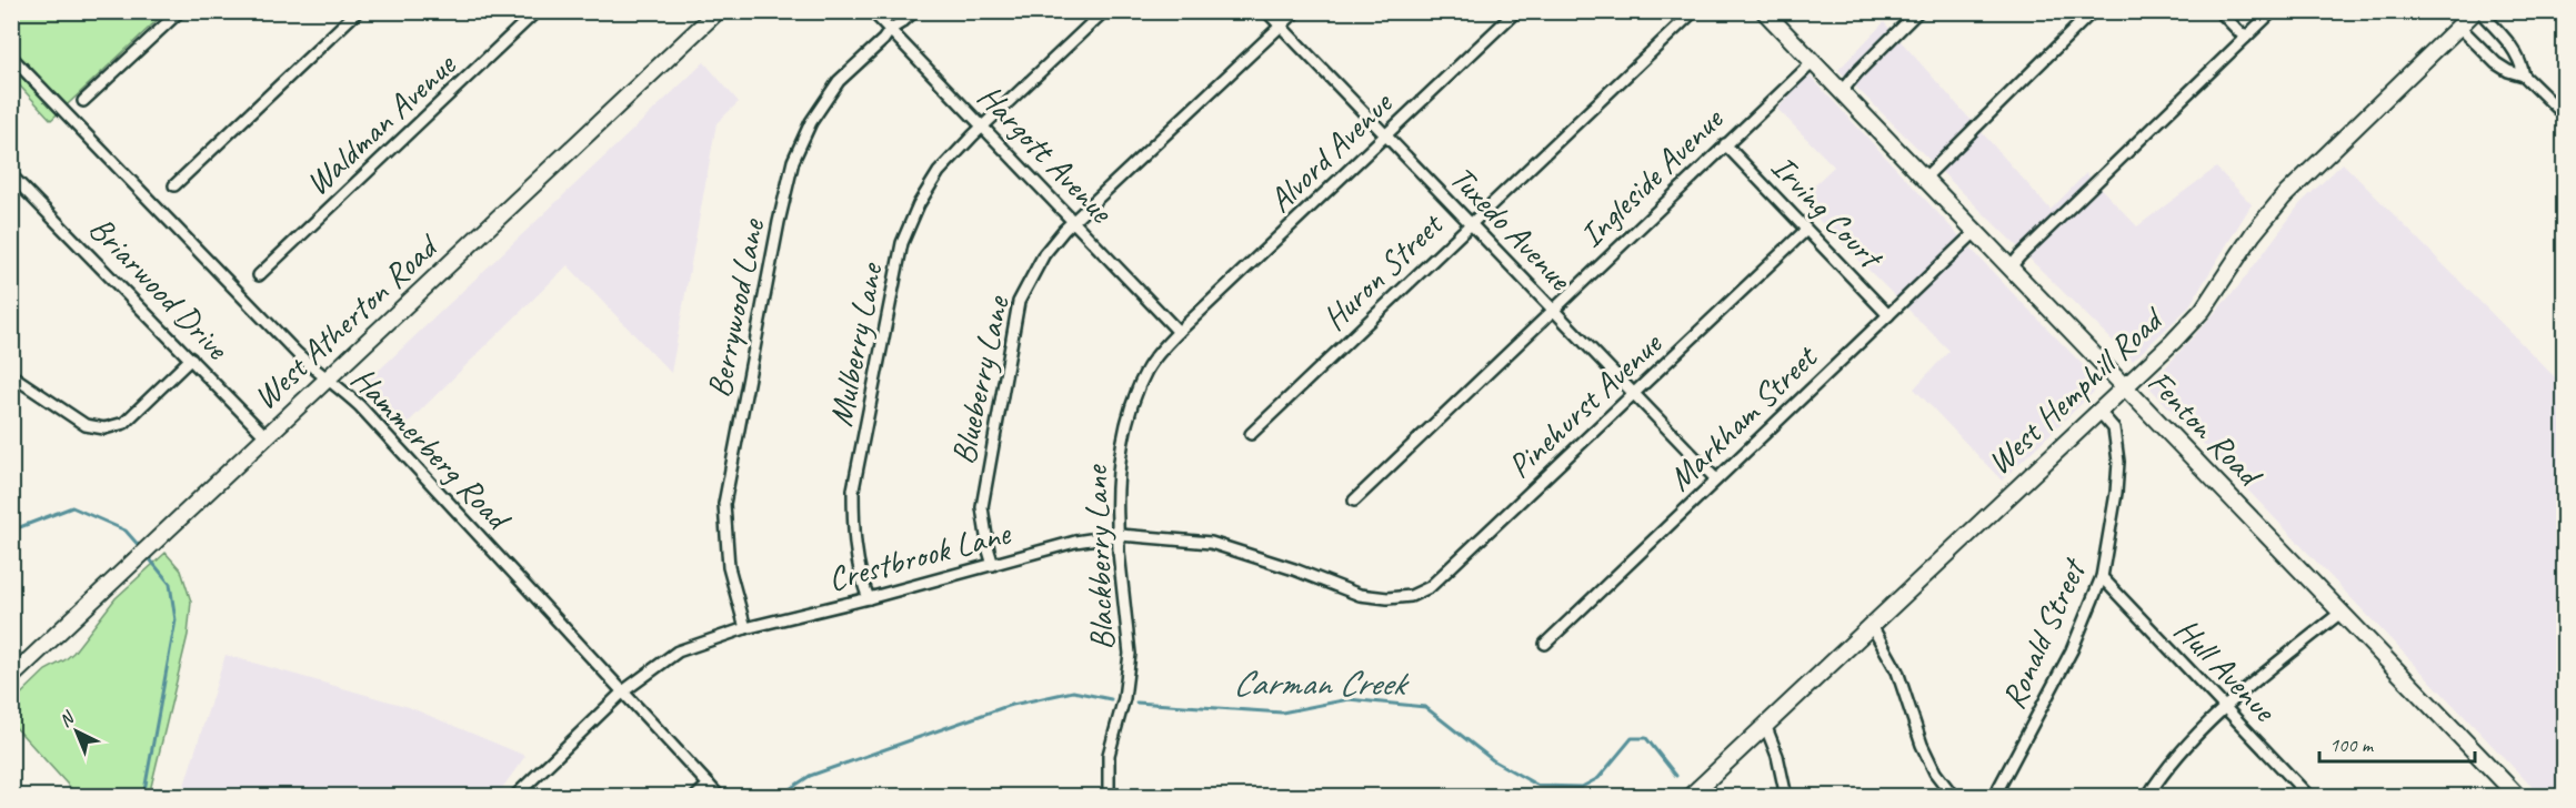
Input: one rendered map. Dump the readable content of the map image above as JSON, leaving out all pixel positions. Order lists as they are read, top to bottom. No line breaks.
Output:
{"streets":{"street":["Waldman Avenue","Alvord Avenue","Hargott Avenue","Ingleside Avenue","Irving Court","Tuxedo Avenue","Huron Street","Briarwood Drive","Berrywood Lane","West Atherton Road","Mulberry Lane","Blueberry Lane","West Hemphill Road","Pinehurst Avenue","Markham Street","Fenton Road","Hammerberg Road","Crestbrook Lane","Blackberry Lane","Ronald Street","Hull Avenue"]},"crossings":[["Alvord Avenue","Hargott Avenue"],["Alvord Avenue","Tuxedo Avenue"],["Alvord Avenue","Blackberry Lane"],["Hargott Avenue","Berrywood Lane"],["Hargott Avenue","Mulberry Lane"],["Hargott Avenue","Blueberry Lane"],["Hargott Avenue","Blackberry Lane"],["Ingleside Avenue","Irving Court"],["Ingleside Avenue","Tuxedo Avenue"],["Ingleside Avenue","Fenton Road"],["Irving Court","Pinehurst Avenue"],["Irving Court","Markham Street"],["Tuxedo Avenue","Huron Street"],["Tuxedo Avenue","Blueberry Lane"],["Tuxedo Avenue","Pinehurst Avenue"],["Tuxedo Avenue","Markham Street"],["Briarwood Drive","West Atherton Road"],["Berrywood Lane","Crestbrook Lane"],["West Atherton Road","Hammerberg Road"],["Mulberry Lane","Crestbrook Lane"],["Blueberry Lane","Crestbrook Lane"],["West Hemphill Road","Fenton Road"],["West Hemphill Road","Ronald Street"],["Pinehurst Avenue","Crestbrook Lane"],["Markham Street","Fenton Road"],["Hammerberg Road","Crestbrook Lane"],["Crestbrook Lane","Blackberry Lane"],["Ronald Street","Hull Avenue"]],"water":["Carman Creek"],"scale_bar":"100 m","north":"top left"}
